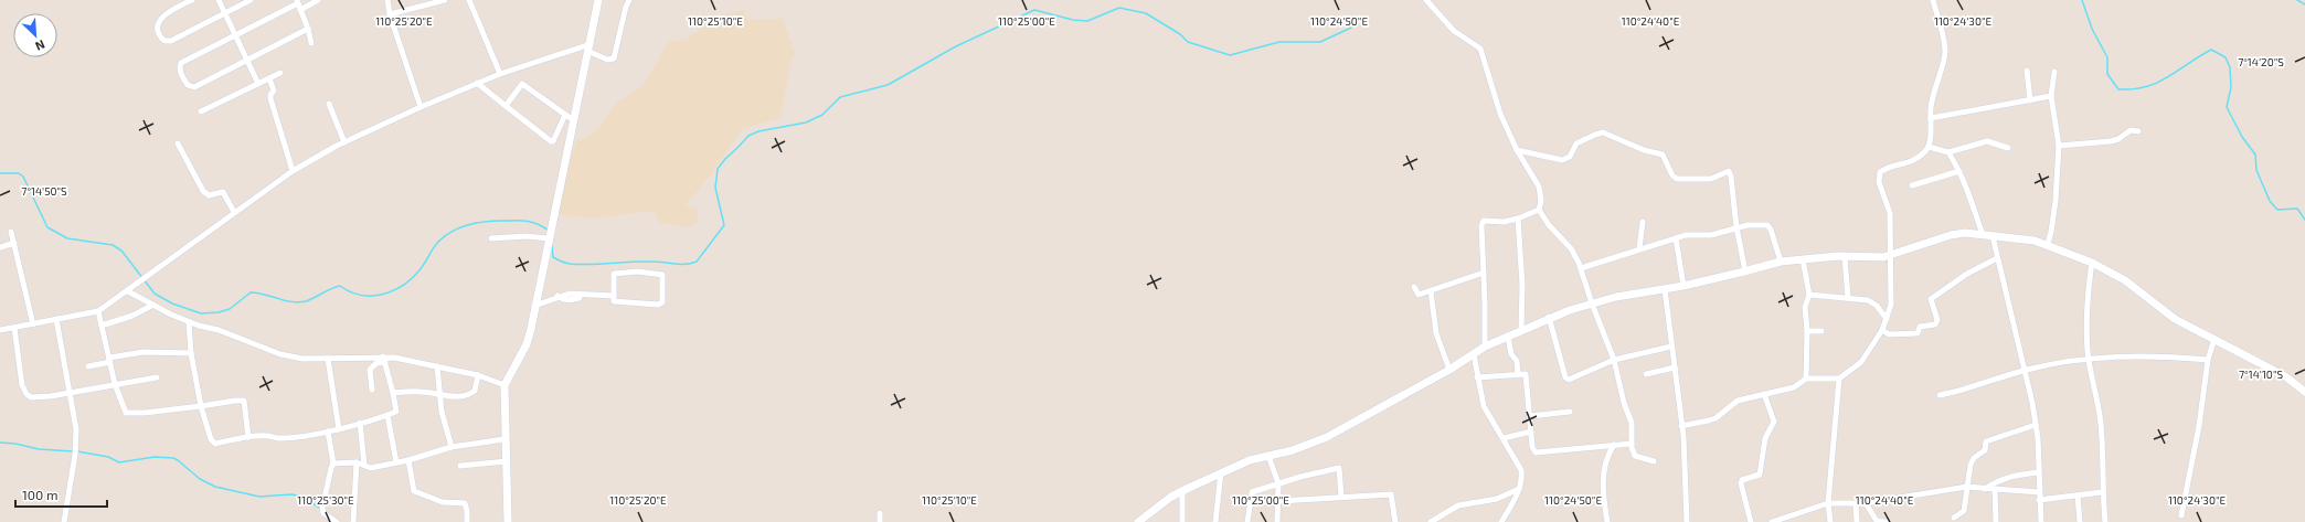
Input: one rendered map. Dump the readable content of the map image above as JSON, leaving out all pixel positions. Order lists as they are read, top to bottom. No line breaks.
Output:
{"scale_bar":"100 m","north":"bottom right","coordinates":["110°25'20\"E","110°25'10\"E","110°25'00\"E","110°24'50\"E","110°24'40\"E","110°24'30\"E","7°14'20\"S","7°14'50\"S","7°14'10\"S","110°25'30\"E"]}
